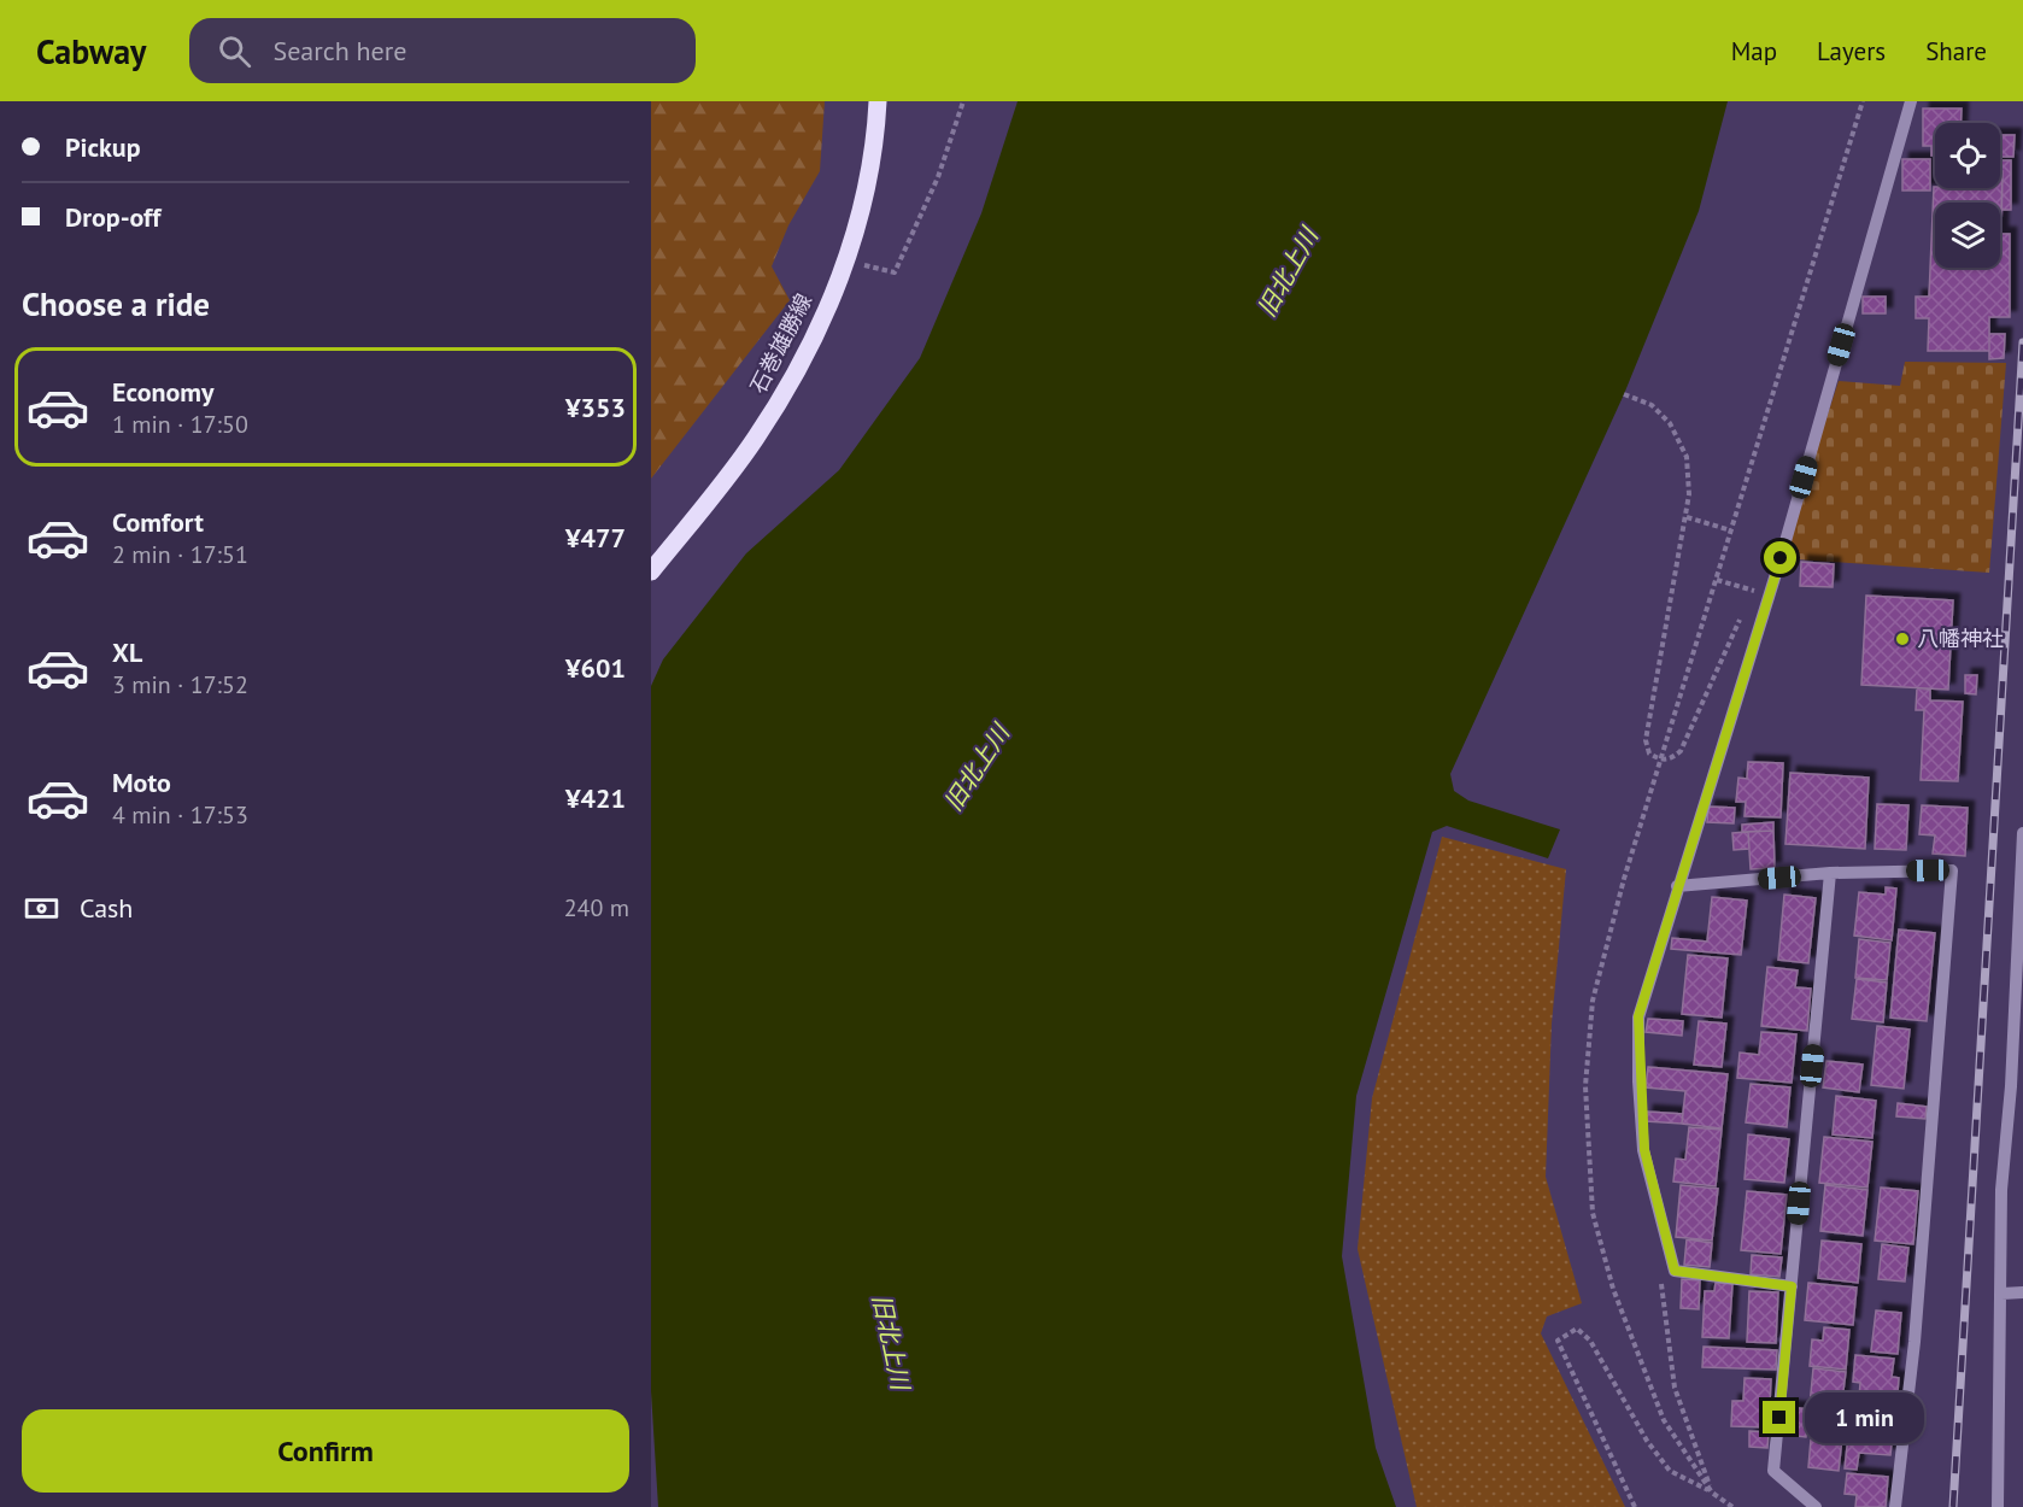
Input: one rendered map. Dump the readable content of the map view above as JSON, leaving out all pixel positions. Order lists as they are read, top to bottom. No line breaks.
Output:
{"streets":{"main road":["石巻雄勝線"]},"water":["旧北上川"],"places":["八幡神社"],"page":{"header":"Cabway","search":"Search here","nav":["Map","Layers","Share"],"banner":["Pickup","Drop-off"],"heading":"Choose a ride","list":[{"name":"Economy","note":"1 min · 17:50","value":"¥353"},{"name":"Comfort","note":"2 min · 17:51","value":"¥477"},{"name":"XL","note":"3 min · 17:52","value":"¥601"},{"name":"Moto","note":"4 min · 17:53","value":"¥421"}],"pay":["Cash","240 m"],"bubble":"1 min","buttons":"Confirm"}}
